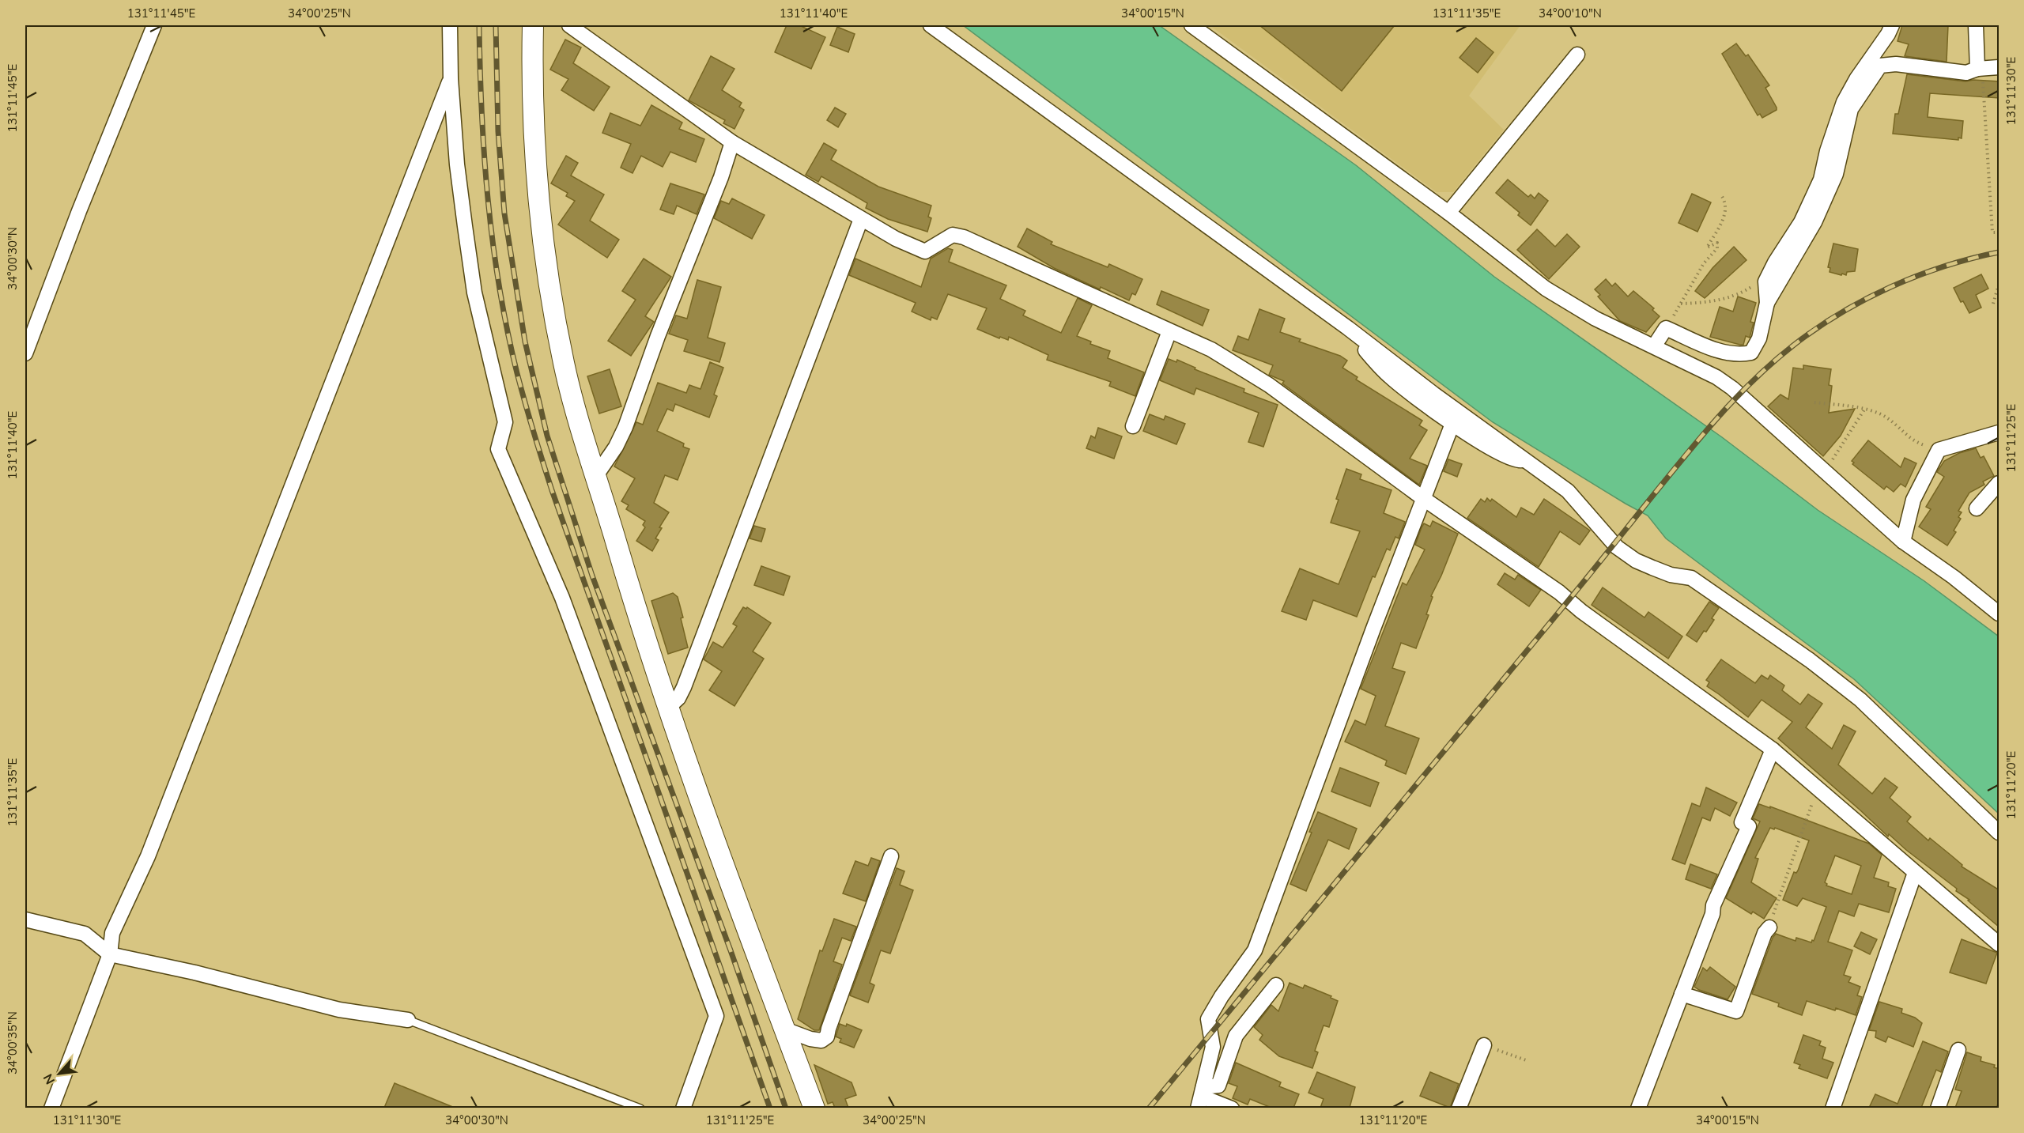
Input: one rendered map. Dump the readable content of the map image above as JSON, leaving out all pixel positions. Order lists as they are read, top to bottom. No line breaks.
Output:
{"north":"bottom left","coordinates":["131°11'45\"E","34°00'25\"N","131°11'40\"E","34°00'15\"N","131°11'35\"E","34°00'10\"N","131°11'30\"E","34°00'30\"N","131°11'25\"E","131°11'20\"E","34°00'35\"N"]}
